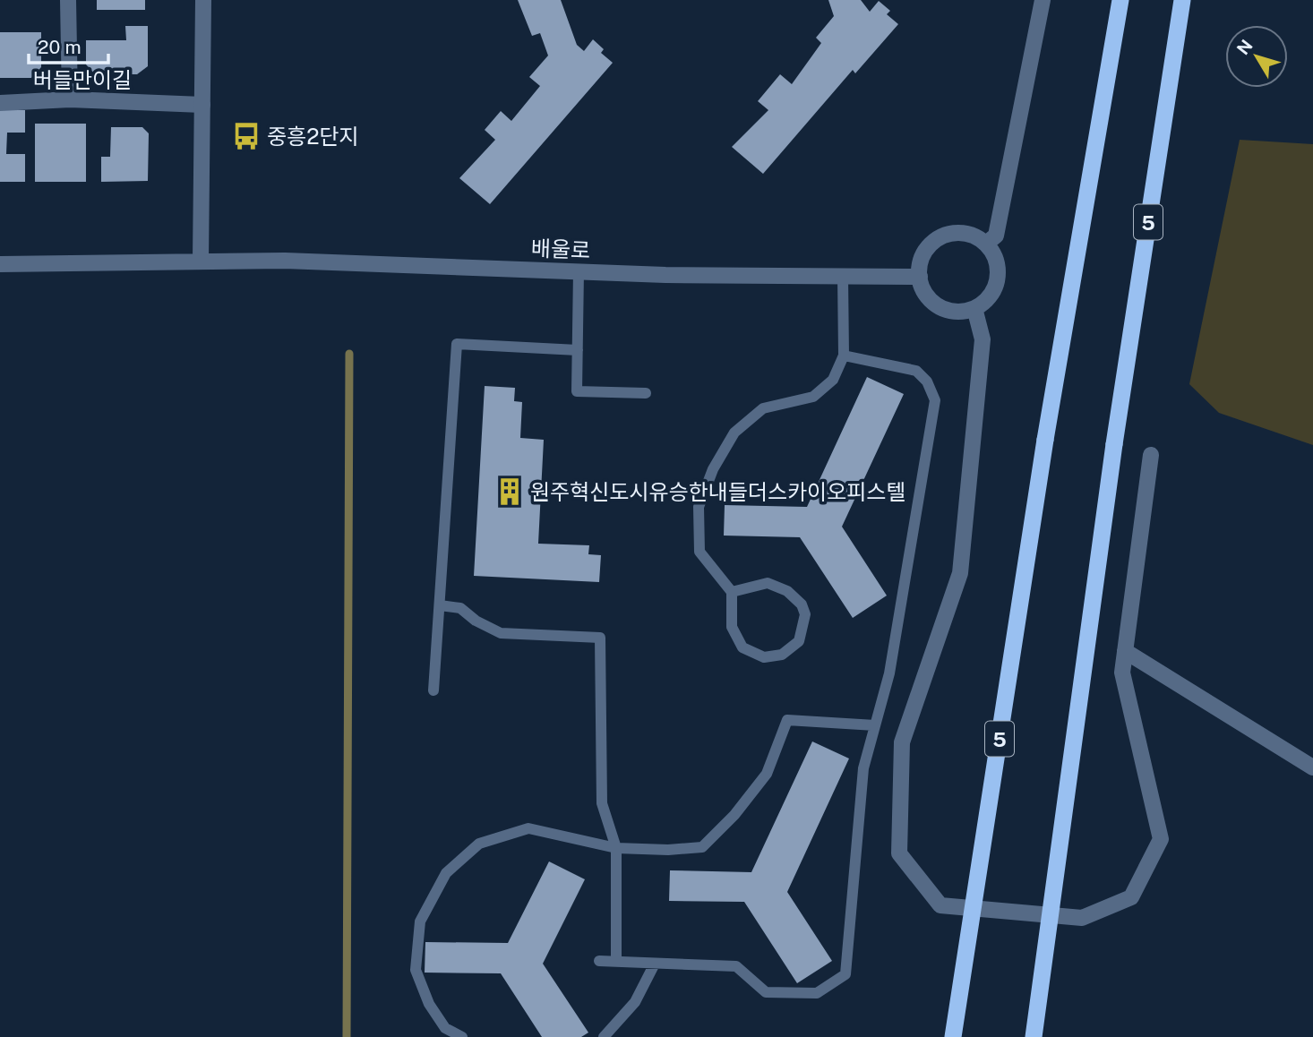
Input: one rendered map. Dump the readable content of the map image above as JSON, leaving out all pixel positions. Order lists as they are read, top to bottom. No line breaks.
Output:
{"streets":{"highway":["5"],"street":["버들만이길","배울로"]},"places":{"bus stop":["중흥2단지"],"building":["원주혁신도시유승한내들더스카이오피스텔"]},"scale_bar":"20 m","north":"top left"}
